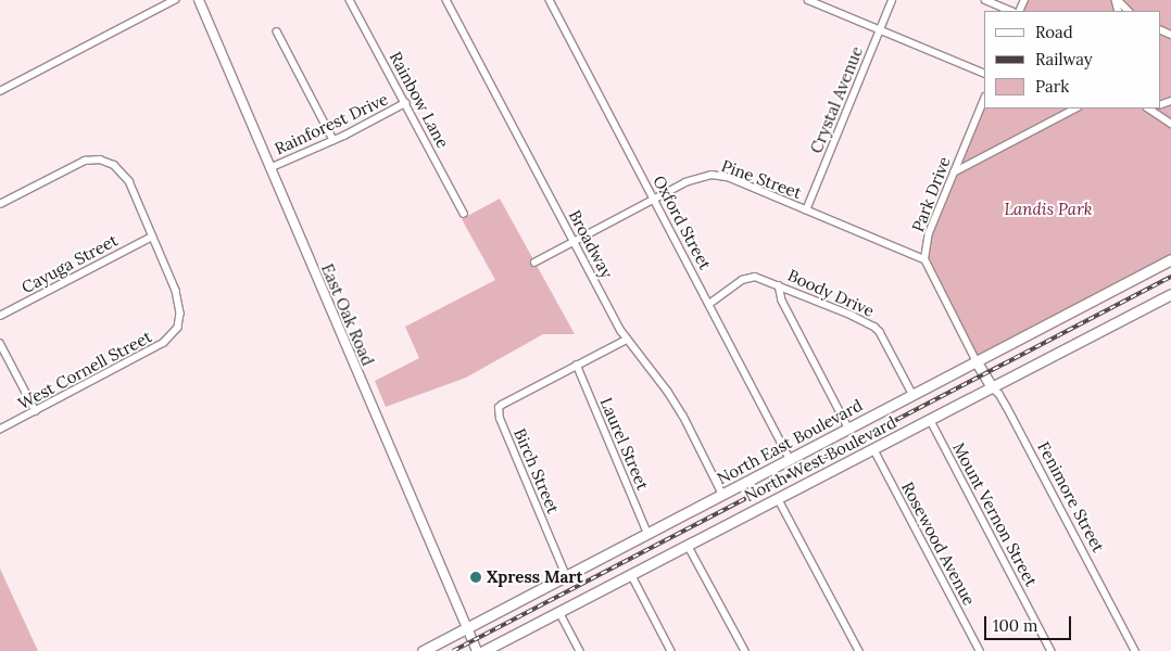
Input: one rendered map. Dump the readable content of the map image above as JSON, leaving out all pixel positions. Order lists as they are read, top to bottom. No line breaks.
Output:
{"streets":{"main road":["North East Boulevard","North West Boulevard","Fenimore Street"],"street":["Rainbow Lane","Crystal Avenue","Rainforest Drive","Pine Street","Park Drive","Oxford Street","Broadway","Cayuga Street","Boody Drive","East Oak Road","West Cornell Street","Laurel Street","Birch Street","Mount Vernon Street","Rosewood Avenue"]},"crossings":[["Rainbow Lane","Rainforest Drive"],["Crystal Avenue","Pine Street"],["Rainforest Drive","East Oak Road"],["Pine Street","Park Drive"],["Pine Street","Oxford Street"],["Pine Street","Broadway"],["Oxford Street","Boody Drive"],["Oxford Street","North East Boulevard"],["Broadway","North East Boulevard"],["Cayuga Street","West Cornell Street"],["Boody Drive","North East Boulevard"],["East Oak Road","North East Boulevard"],["North East Boulevard","Laurel Street"],["North East Boulevard","Birch Street"],["North East Boulevard","Fenimore Street"],["Laurel Street","Birch Street"],["North West Boulevard","Fenimore Street"],["North West Boulevard","Mount Vernon Street"],["North West Boulevard","Rosewood Avenue"]],"parks":["Landis Park"],"places":["Xpress Mart"],"legend":["Road","Railway","Park"],"scale_bar":"100 m"}
